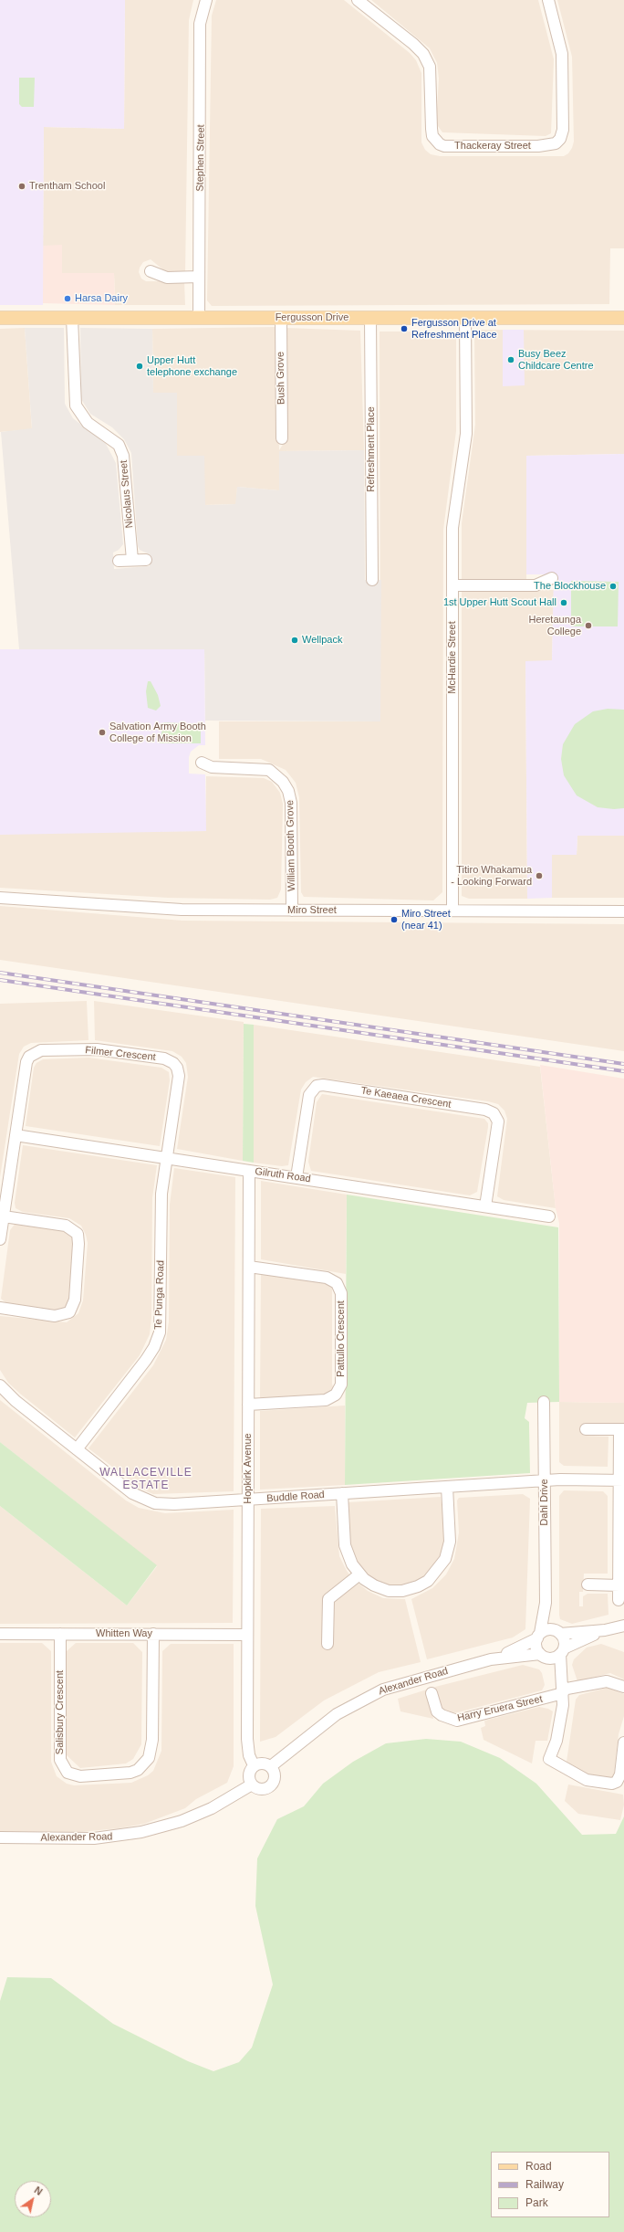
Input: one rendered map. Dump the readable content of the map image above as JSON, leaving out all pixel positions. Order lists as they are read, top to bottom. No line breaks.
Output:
{"streets":{"main road":["Fergusson Drive"],"street":["Thackeray Street","Stephen Street","Bush Grove","Refreshment Place","Nicolaus Street","McHardie Street","William Booth Grove","Miro Street","Filmer Crescent","Te Kaeaea Crescent","Gilruth Road","Te Punga Road","Pattullo Crescent","Hopkirk Avenue","Buddle Road","Dahl Drive","Whitten Way","Alexander Road","Harry Eruera Street","Salisbury Crescent"]},"crossings":[["Stephen Street","Fergusson Drive"],["Fergusson Drive","Bush Grove"],["Fergusson Drive","Refreshment Place"],["Fergusson Drive","Nicolaus Street"],["Fergusson Drive","McHardie Street"],["McHardie Street","Miro Street"],["William Booth Grove","Miro Street"],["Filmer Crescent","Gilruth Road"],["Filmer Crescent","Te Punga Road"],["Te Kaeaea Crescent","Gilruth Road"],["Gilruth Road","Te Punga Road"],["Gilruth Road","Hopkirk Avenue"],["Te Punga Road","Buddle Road"],["Pattullo Crescent","Hopkirk Avenue"],["Hopkirk Avenue","Buddle Road"],["Hopkirk Avenue","Whitten Way"],["Hopkirk Avenue","Alexander Road"],["Buddle Road","Dahl Drive"],["Dahl Drive","Alexander Road"],["Whitten Way","Salisbury Crescent"]],"districts":["WALLACEVILLE ESTATE"],"places":["Trentham School","Harsa Dairy","Fergusson Drive at Refreshment Place","Busy Beez Childcare Centre","Upper Hutt telephone exchange","The Blockhouse","1st Upper Hutt Scout Hall","Heretaunga College","Wellpack","Salvation Army Booth College of Mission","Titiro Whakamua - Looking Forward","Miro Street (near 41)"],"legend":["Road","Railway","Park"],"north":"top right"}
